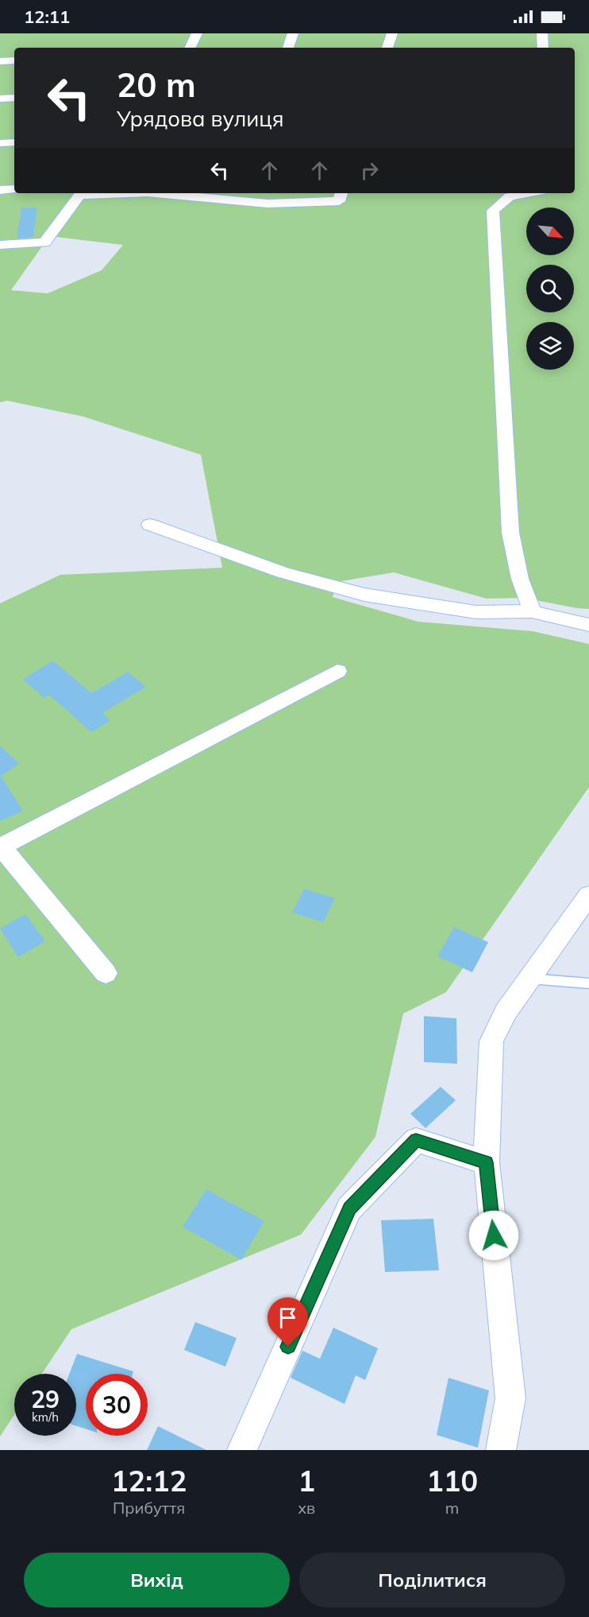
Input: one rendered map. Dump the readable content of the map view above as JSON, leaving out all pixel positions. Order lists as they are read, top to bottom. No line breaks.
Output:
{"north":"bottom right","page":{"status":"12:11","turn":["20 m","Урядова вулиця"],"speed":"29 km/h","limit":"30","eta":["12:12","Прибуття","1","хв","110","m"],"buttons":["Вихід","Поділитися"]}}
